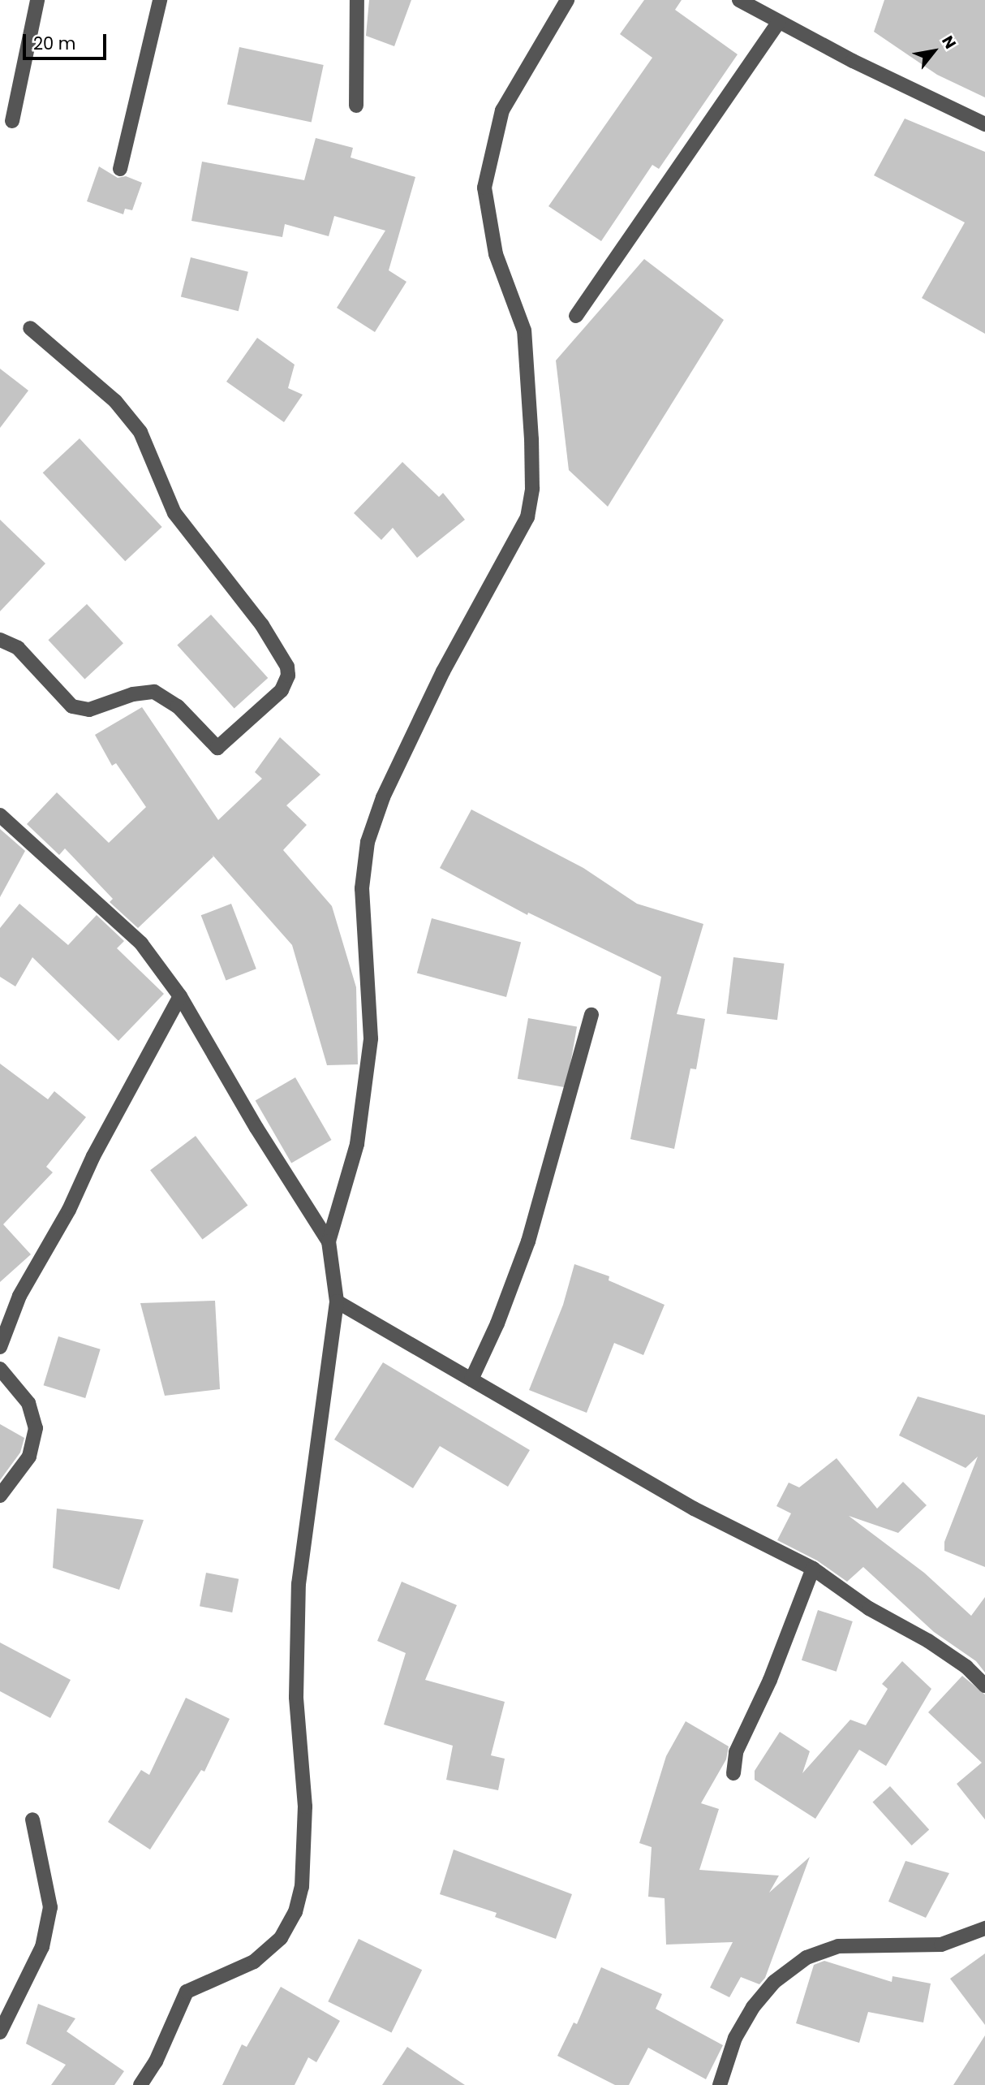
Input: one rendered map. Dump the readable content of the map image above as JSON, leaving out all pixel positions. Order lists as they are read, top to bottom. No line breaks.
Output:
{"scale_bar":"20 m","north":"top right"}
